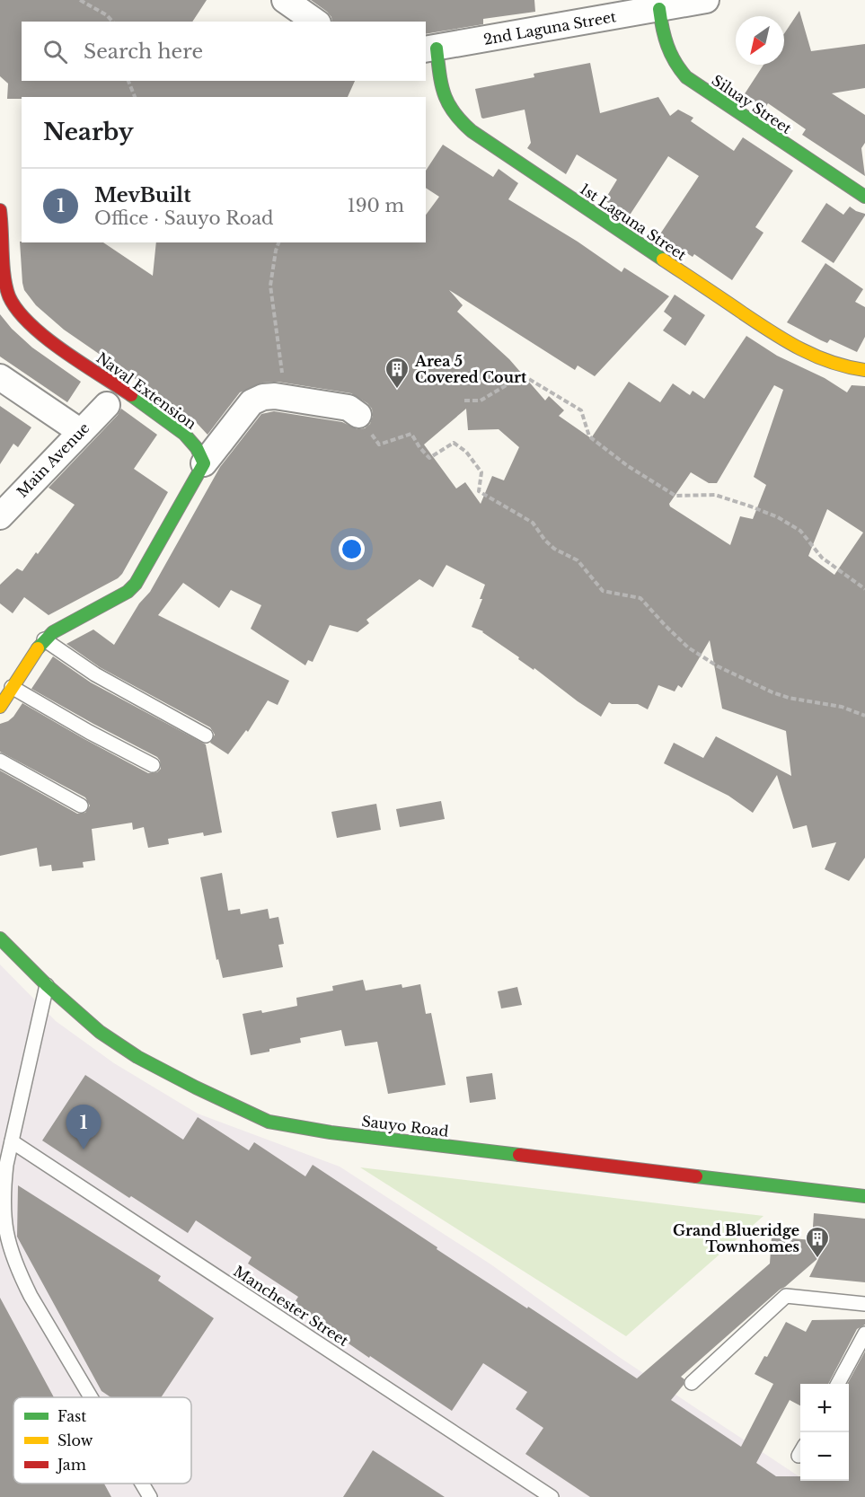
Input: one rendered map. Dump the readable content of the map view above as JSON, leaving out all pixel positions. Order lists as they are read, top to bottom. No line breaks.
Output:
{"streets":{"street":["2nd Laguna Street","Siluay Street","1st Laguna Street","Naval Extension","Main Avenue","Sauyo Road"],"lane":["Manchester Street"]},"crossings":[["2nd Laguna Street","Siluay Street"],["2nd Laguna Street","1st Laguna Street"]],"places":{"building":["Area 5 Covered Court","Grand Blueridge Townhomes"]},"legend":["Fast","Slow","Jam"],"north":"bottom left","page":{"search":"Search here","heading":"Nearby","list":[{"mark":"1","name":"MevBuilt","note":"Office · Sauyo Road","value":"190 m"}],"pins":"1","map_buttons":["+","−"]}}
